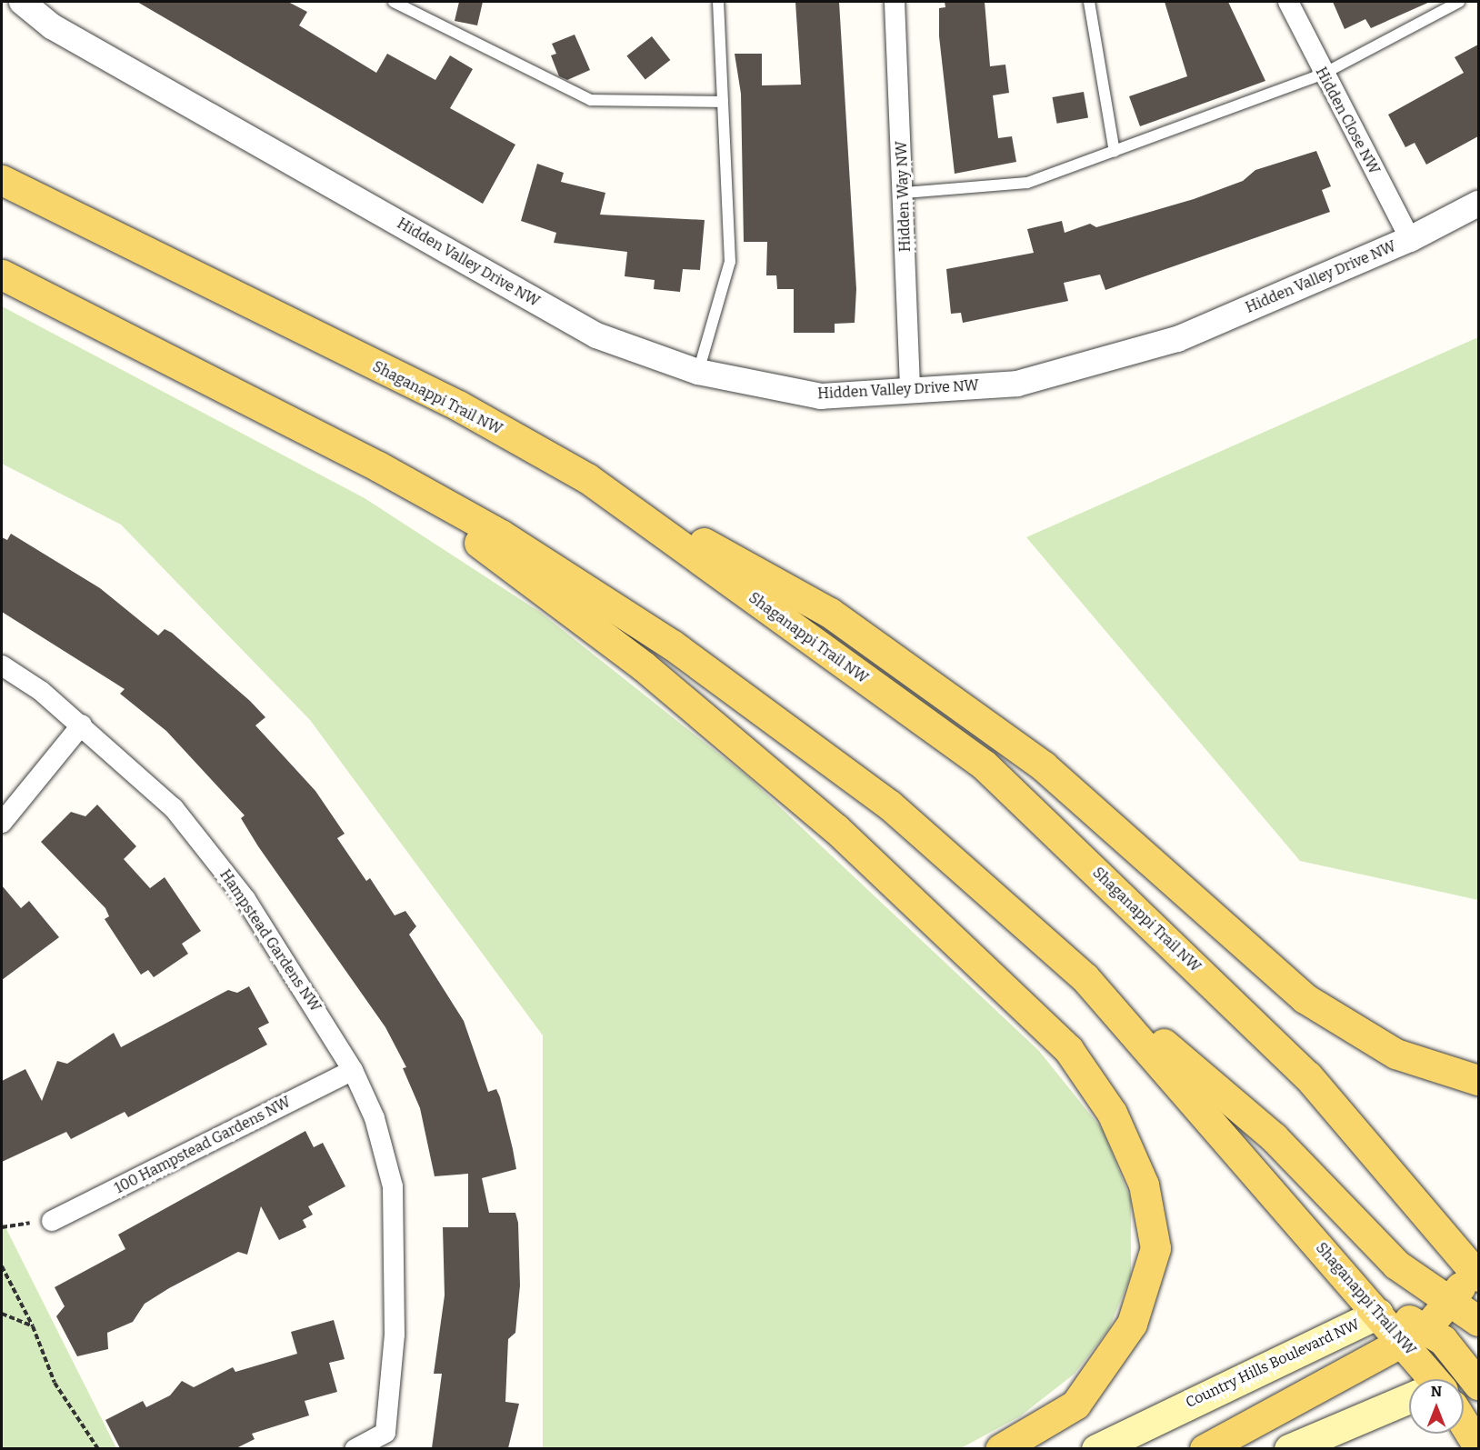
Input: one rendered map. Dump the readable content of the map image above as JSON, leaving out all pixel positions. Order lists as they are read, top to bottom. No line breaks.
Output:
{"streets":{"main road":["Shaganappi Trail NW","Country Hills Boulevard NW"],"street":["Hidden Close NW","Hidden Way NW","Hidden Valley Drive NW","Hampstead Gardens NW","100 Hampstead Gardens NW"]},"crossings":[["Hidden Close NW","Hidden Valley Drive NW"],["Hidden Way NW","Hidden Valley Drive NW"],["Shaganappi Trail NW","Country Hills Boulevard NW"],["Hampstead Gardens NW","100 Hampstead Gardens NW"]],"north":"top"}
